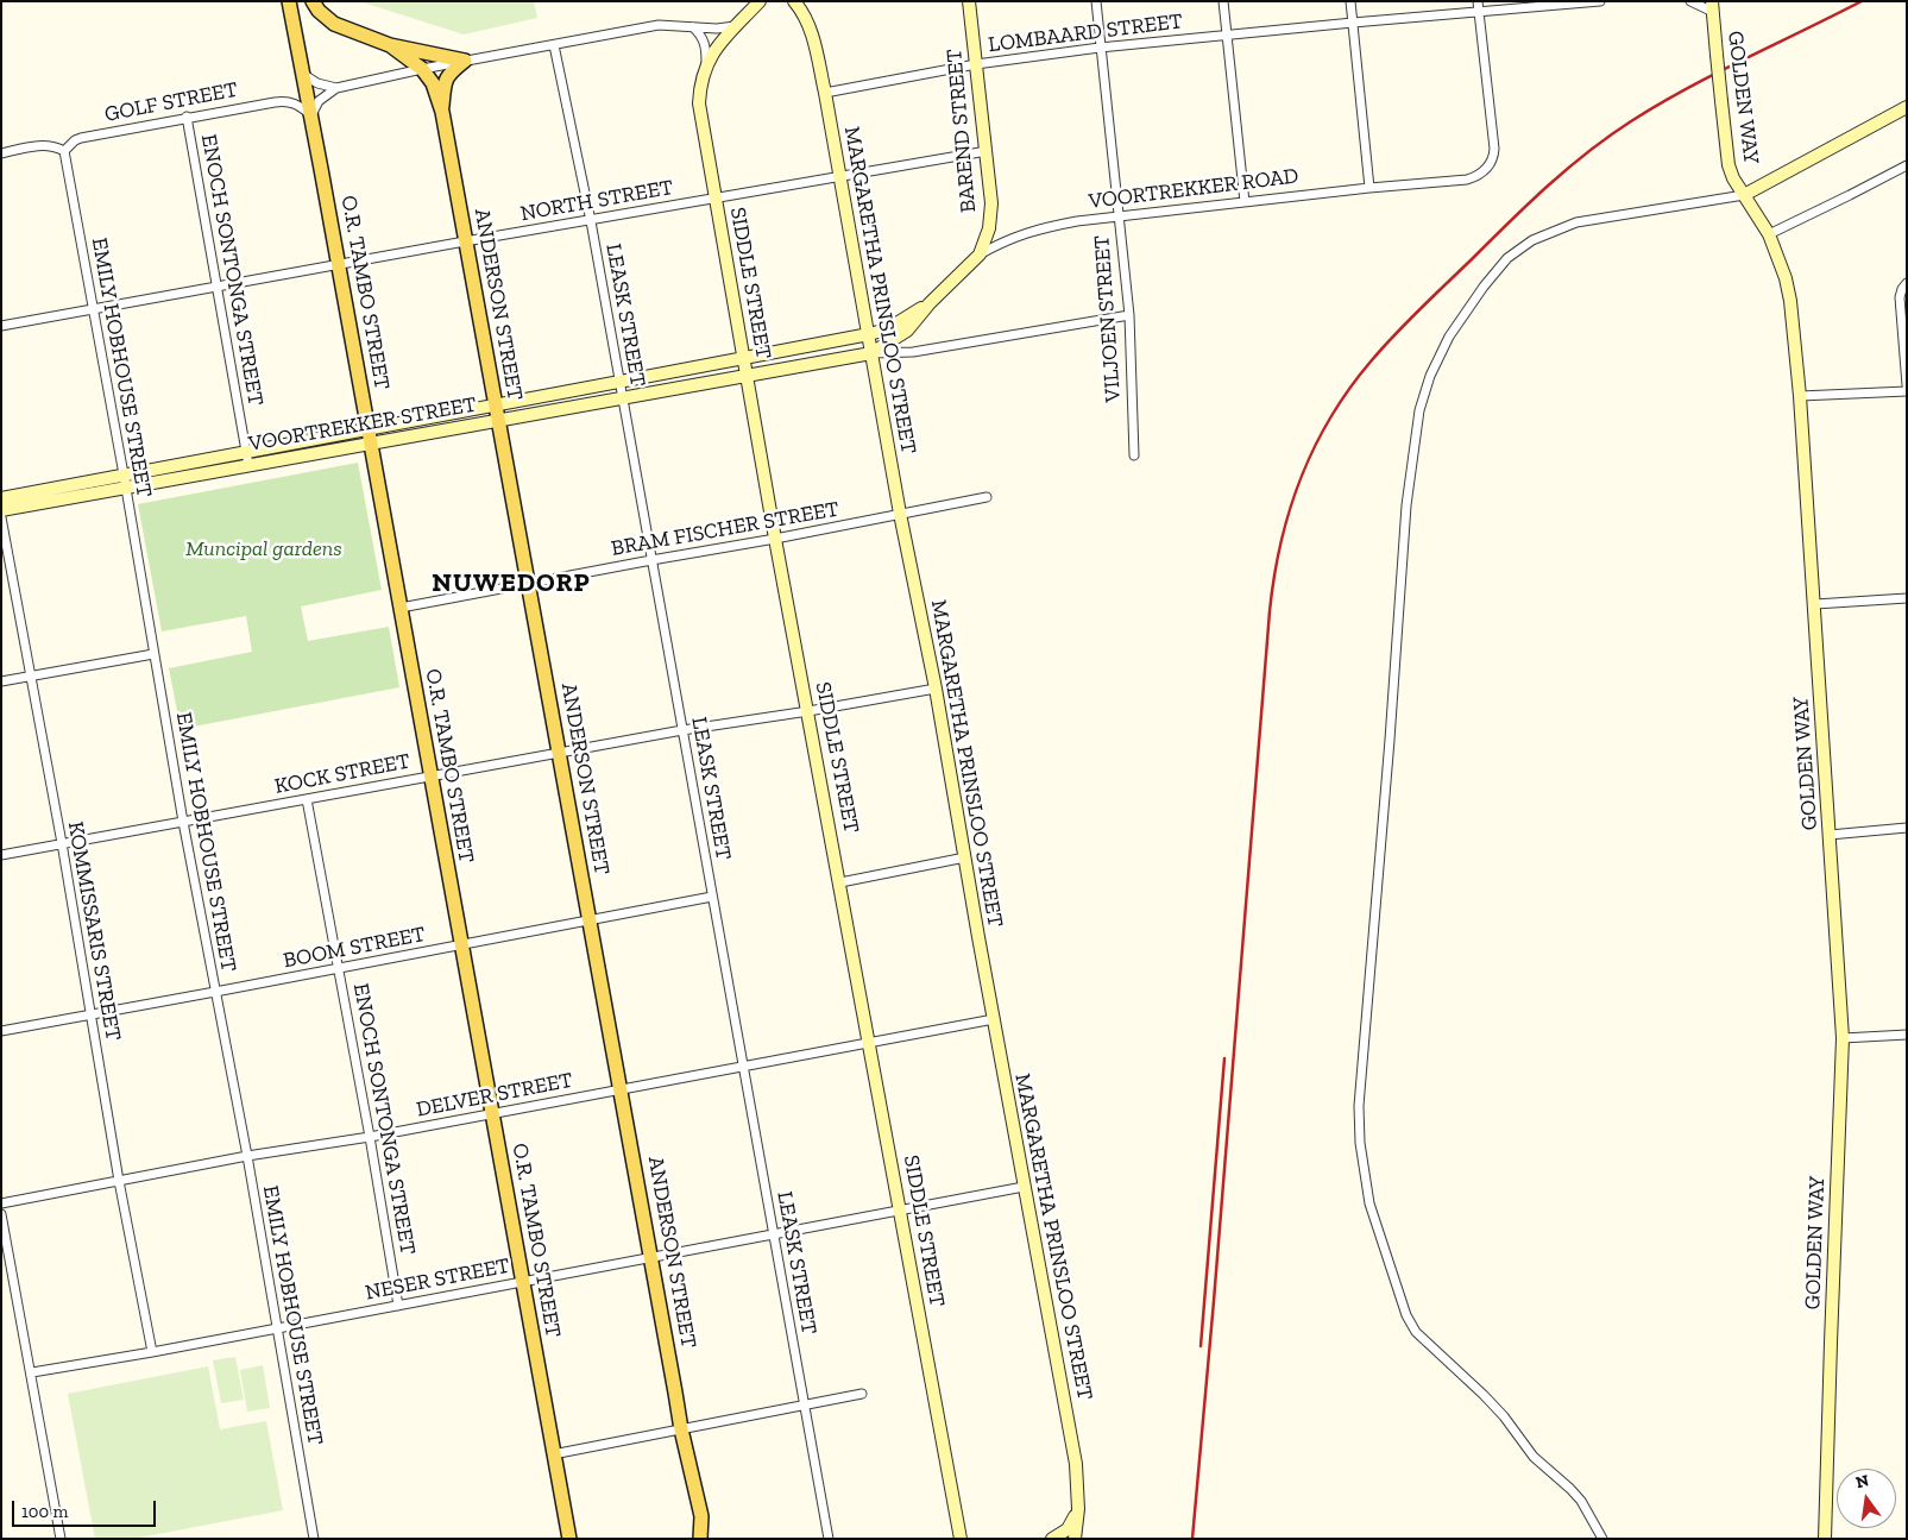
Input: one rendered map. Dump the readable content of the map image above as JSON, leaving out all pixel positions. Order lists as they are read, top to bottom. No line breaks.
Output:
{"streets":{"main road":["O.R. TAMBO STREET","ANDERSON STREET"],"street":["LOMBAARD STREET","GOLDEN WAY","GOLF STREET","BAREND STREET","VOORTREKKER ROAD","NORTH STREET","ENOCH SONTONGA STREET","SIDDLE STREET","MARGARETHA PRINSLOO STREET","LEASK STREET","VILJOEN STREET","EMILY HOBHOUSE STREET","VOORTREKKER STREET","BRAM FISCHER STREET","KOCK STREET","KOMMISSARIS STREET","BOOM STREET","DELVER STREET","NESER STREET"]},"crossings":[["LOMBAARD STREET","BAREND STREET"],["LOMBAARD STREET","VOORTREKKER ROAD"],["LOMBAARD STREET","MARGARETHA PRINSLOO STREET"],["LOMBAARD STREET","VILJOEN STREET"],["GOLF STREET","ENOCH SONTONGA STREET"],["GOLF STREET","O.R. TAMBO STREET"],["GOLF STREET","EMILY HOBHOUSE STREET"],["BAREND STREET","VOORTREKKER ROAD"],["BAREND STREET","NORTH STREET"],["VOORTREKKER ROAD","MARGARETHA PRINSLOO STREET"],["VOORTREKKER ROAD","VILJOEN STREET"],["VOORTREKKER ROAD","VOORTREKKER STREET"],["NORTH STREET","ENOCH SONTONGA STREET"],["NORTH STREET","SIDDLE STREET"],["NORTH STREET","MARGARETHA PRINSLOO STREET"],["NORTH STREET","O.R. TAMBO STREET"],["NORTH STREET","ANDERSON STREET"],["NORTH STREET","LEASK STREET"],["NORTH STREET","EMILY HOBHOUSE STREET"],["ENOCH SONTONGA STREET","VOORTREKKER STREET"],["ENOCH SONTONGA STREET","KOCK STREET"],["ENOCH SONTONGA STREET","BOOM STREET"],["ENOCH SONTONGA STREET","DELVER STREET"],["ENOCH SONTONGA STREET","NESER STREET"],["SIDDLE STREET","VOORTREKKER STREET"],["SIDDLE STREET","BRAM FISCHER STREET"],["SIDDLE STREET","KOCK STREET"],["SIDDLE STREET","DELVER STREET"],["SIDDLE STREET","NESER STREET"],["MARGARETHA PRINSLOO STREET","VOORTREKKER STREET"],["MARGARETHA PRINSLOO STREET","BRAM FISCHER STREET"],["MARGARETHA PRINSLOO STREET","KOCK STREET"],["MARGARETHA PRINSLOO STREET","DELVER STREET"],["MARGARETHA PRINSLOO STREET","NESER STREET"],["O.R. TAMBO STREET","VOORTREKKER STREET"],["O.R. TAMBO STREET","BRAM FISCHER STREET"],["O.R. TAMBO STREET","KOCK STREET"],["O.R. TAMBO STREET","BOOM STREET"],["O.R. TAMBO STREET","DELVER STREET"],["O.R. TAMBO STREET","NESER STREET"],["ANDERSON STREET","VOORTREKKER STREET"],["ANDERSON STREET","BRAM FISCHER STREET"],["ANDERSON STREET","KOCK STREET"],["ANDERSON STREET","BOOM STREET"],["ANDERSON STREET","DELVER STREET"],["ANDERSON STREET","NESER STREET"],["LEASK STREET","VOORTREKKER STREET"],["LEASK STREET","BRAM FISCHER STREET"],["LEASK STREET","KOCK STREET"],["LEASK STREET","BOOM STREET"],["LEASK STREET","DELVER STREET"],["LEASK STREET","NESER STREET"],["EMILY HOBHOUSE STREET","VOORTREKKER STREET"],["EMILY HOBHOUSE STREET","KOCK STREET"],["EMILY HOBHOUSE STREET","BOOM STREET"],["EMILY HOBHOUSE STREET","DELVER STREET"],["EMILY HOBHOUSE STREET","NESER STREET"],["KOCK STREET","KOMMISSARIS STREET"],["KOMMISSARIS STREET","BOOM STREET"],["KOMMISSARIS STREET","DELVER STREET"],["KOMMISSARIS STREET","NESER STREET"]],"districts":["NUWEDORP"],"parks":["Muncipal gardens"],"scale_bar":"100 m","north":"top"}
